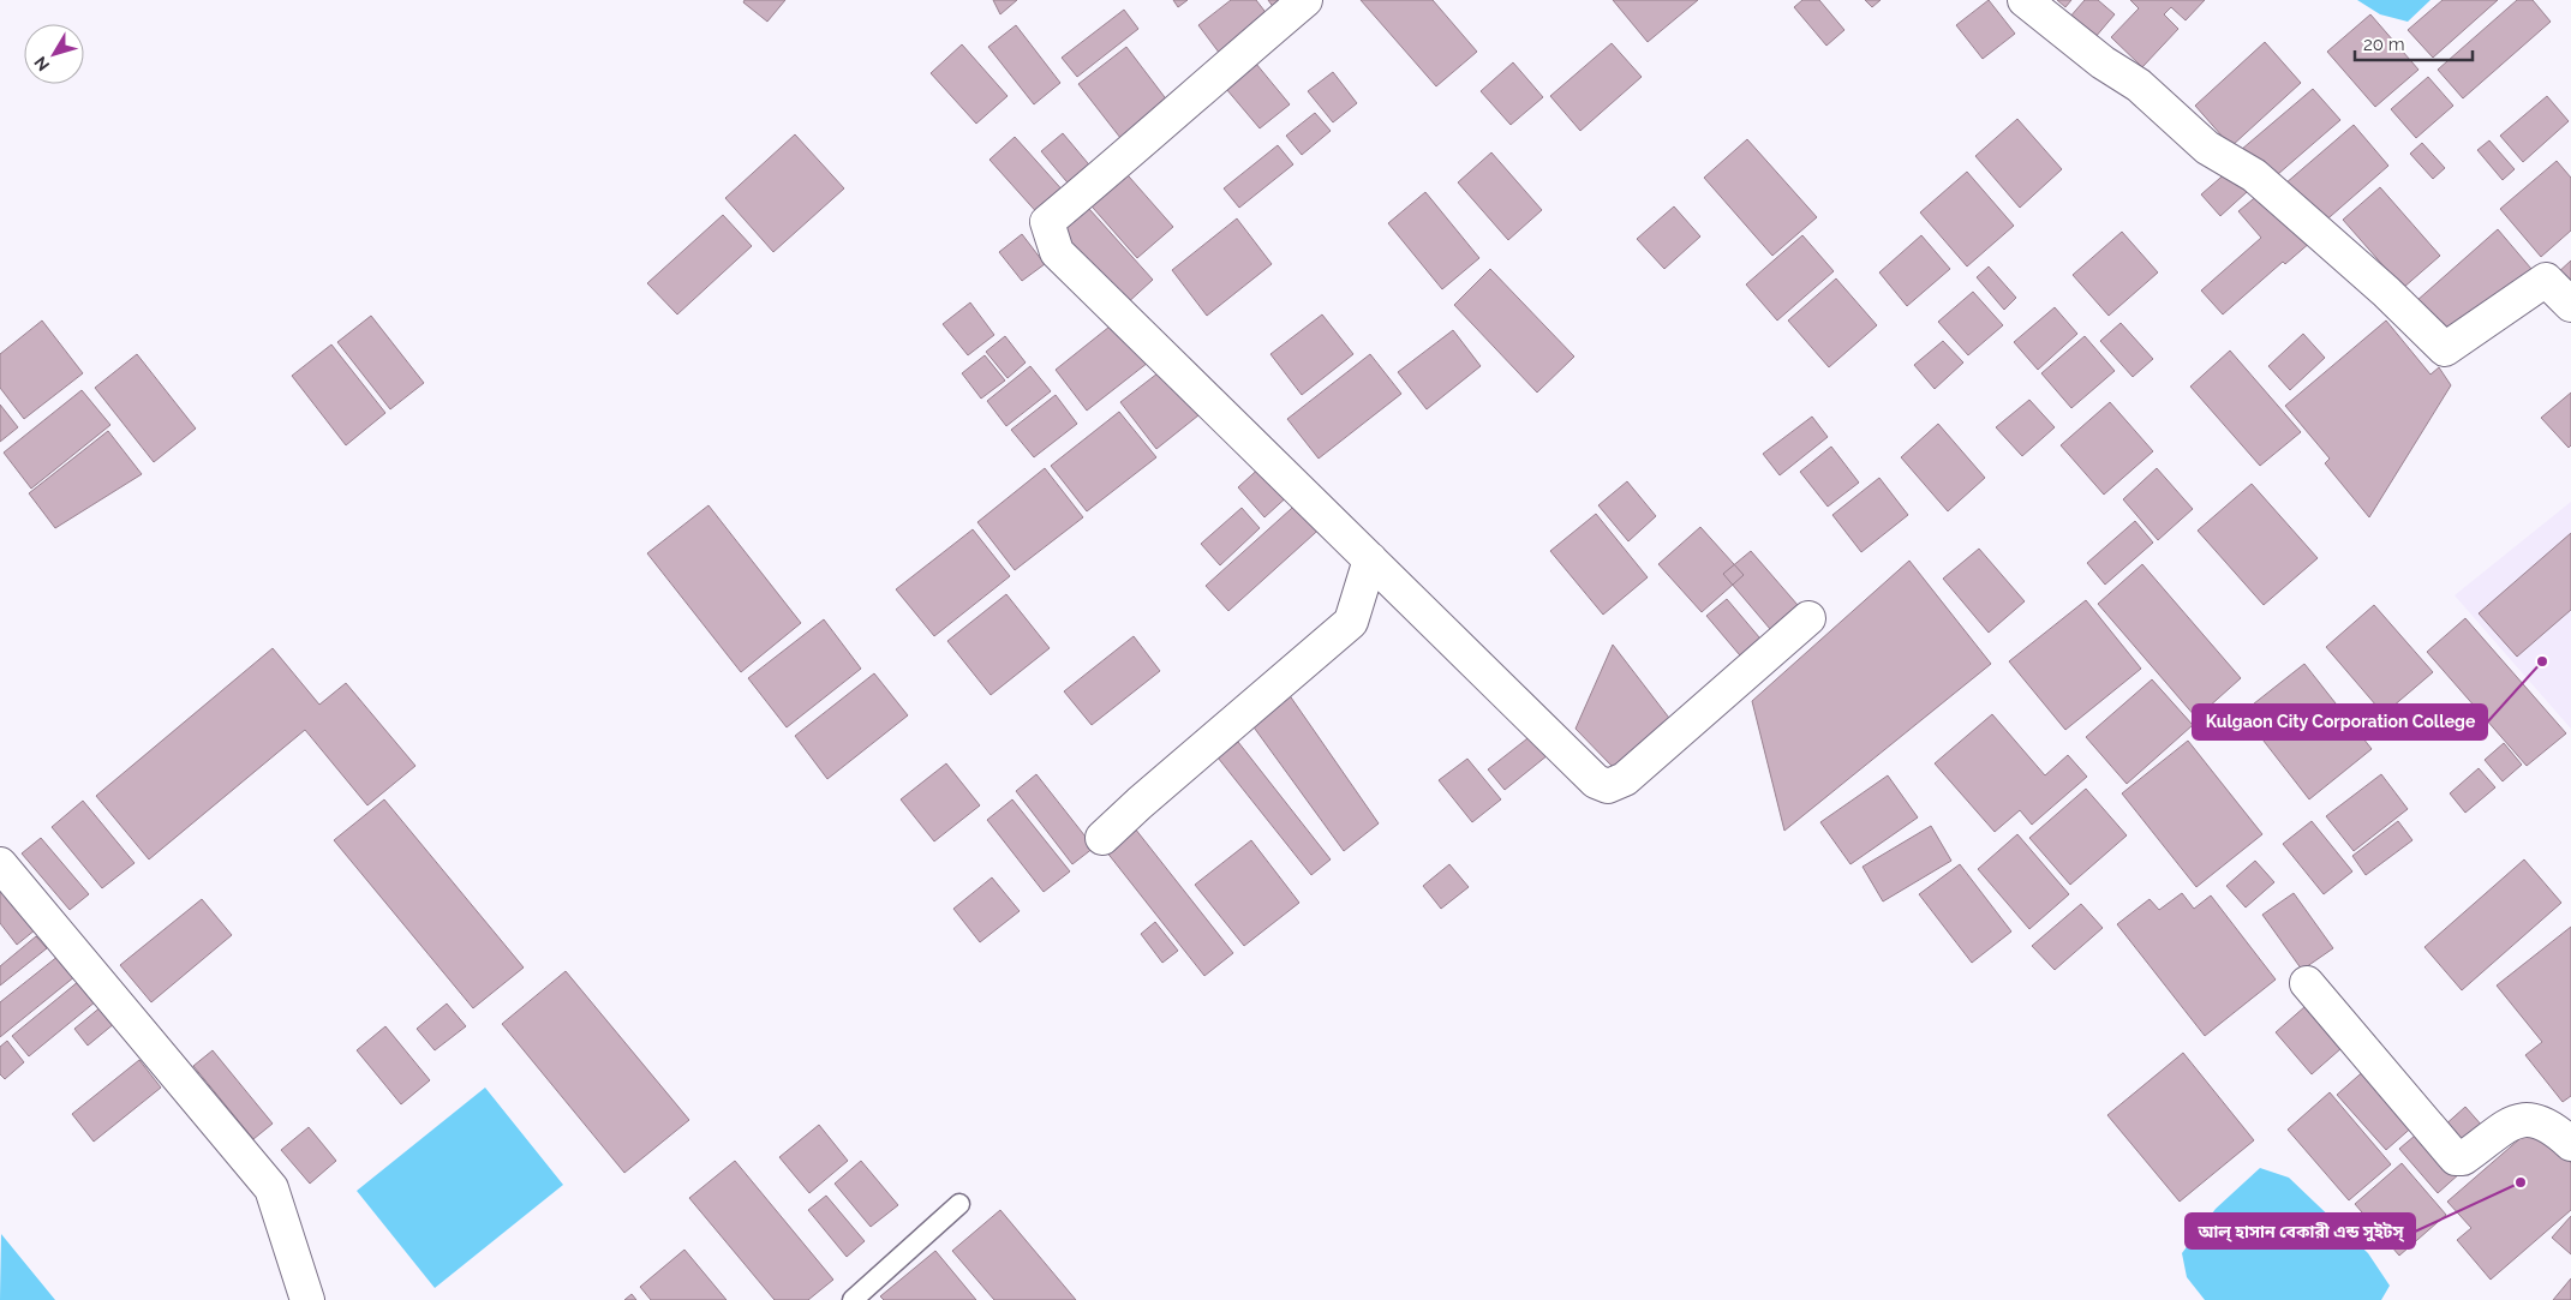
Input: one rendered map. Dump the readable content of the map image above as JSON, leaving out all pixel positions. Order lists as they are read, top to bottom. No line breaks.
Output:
{"places":["Kulgaon City Corporation College","আল্ হাসান বেকারী এন্ড সুইটস্"],"scale_bar":"20 m","north":"bottom left"}
